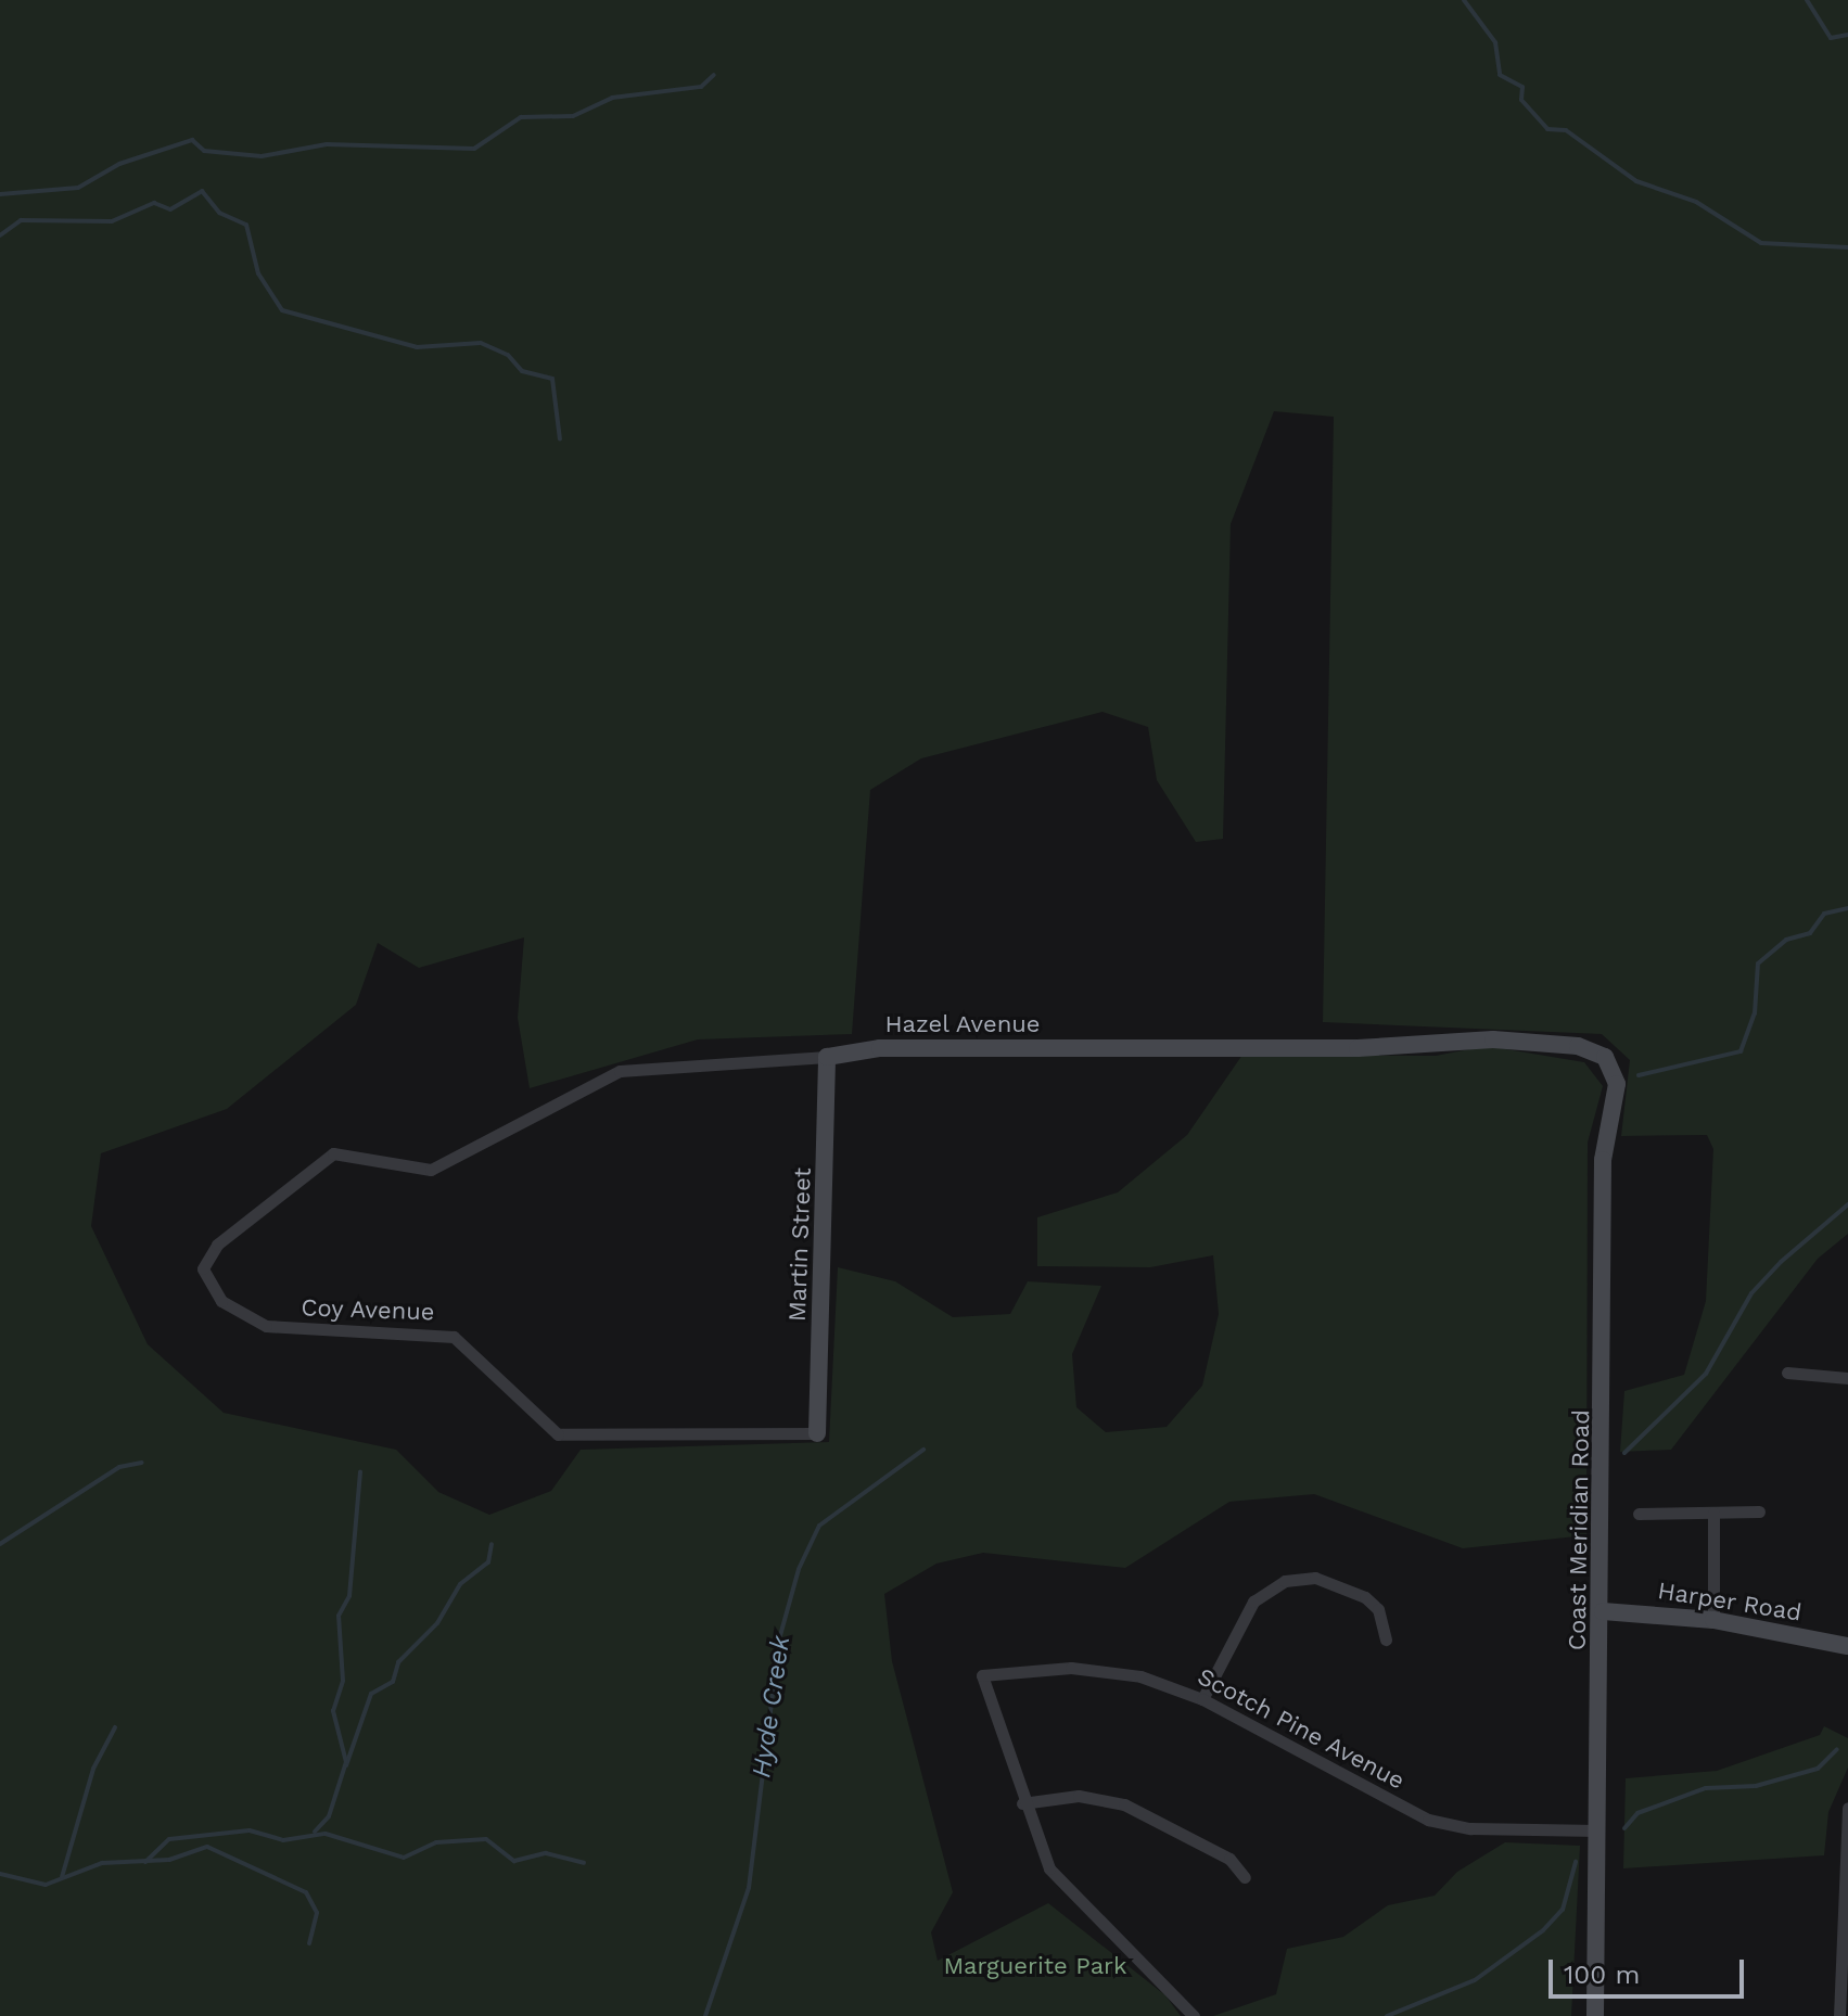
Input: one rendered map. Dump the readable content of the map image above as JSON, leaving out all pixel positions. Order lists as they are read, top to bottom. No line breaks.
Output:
{"streets":{"street":["Hazel Avenue","Martin Street","Coy Avenue","Coast Meridian Road","Harper Road","Scotch Pine Avenue"]},"crossings":[["Hazel Avenue","Martin Street"],["Hazel Avenue","Coy Avenue"],["Hazel Avenue","Coast Meridian Road"],["Martin Street","Coy Avenue"],["Coast Meridian Road","Harper Road"],["Coast Meridian Road","Scotch Pine Avenue"]],"water":["Hyde Creek"],"parks":["Marguerite Park"],"scale_bar":"100 m"}
